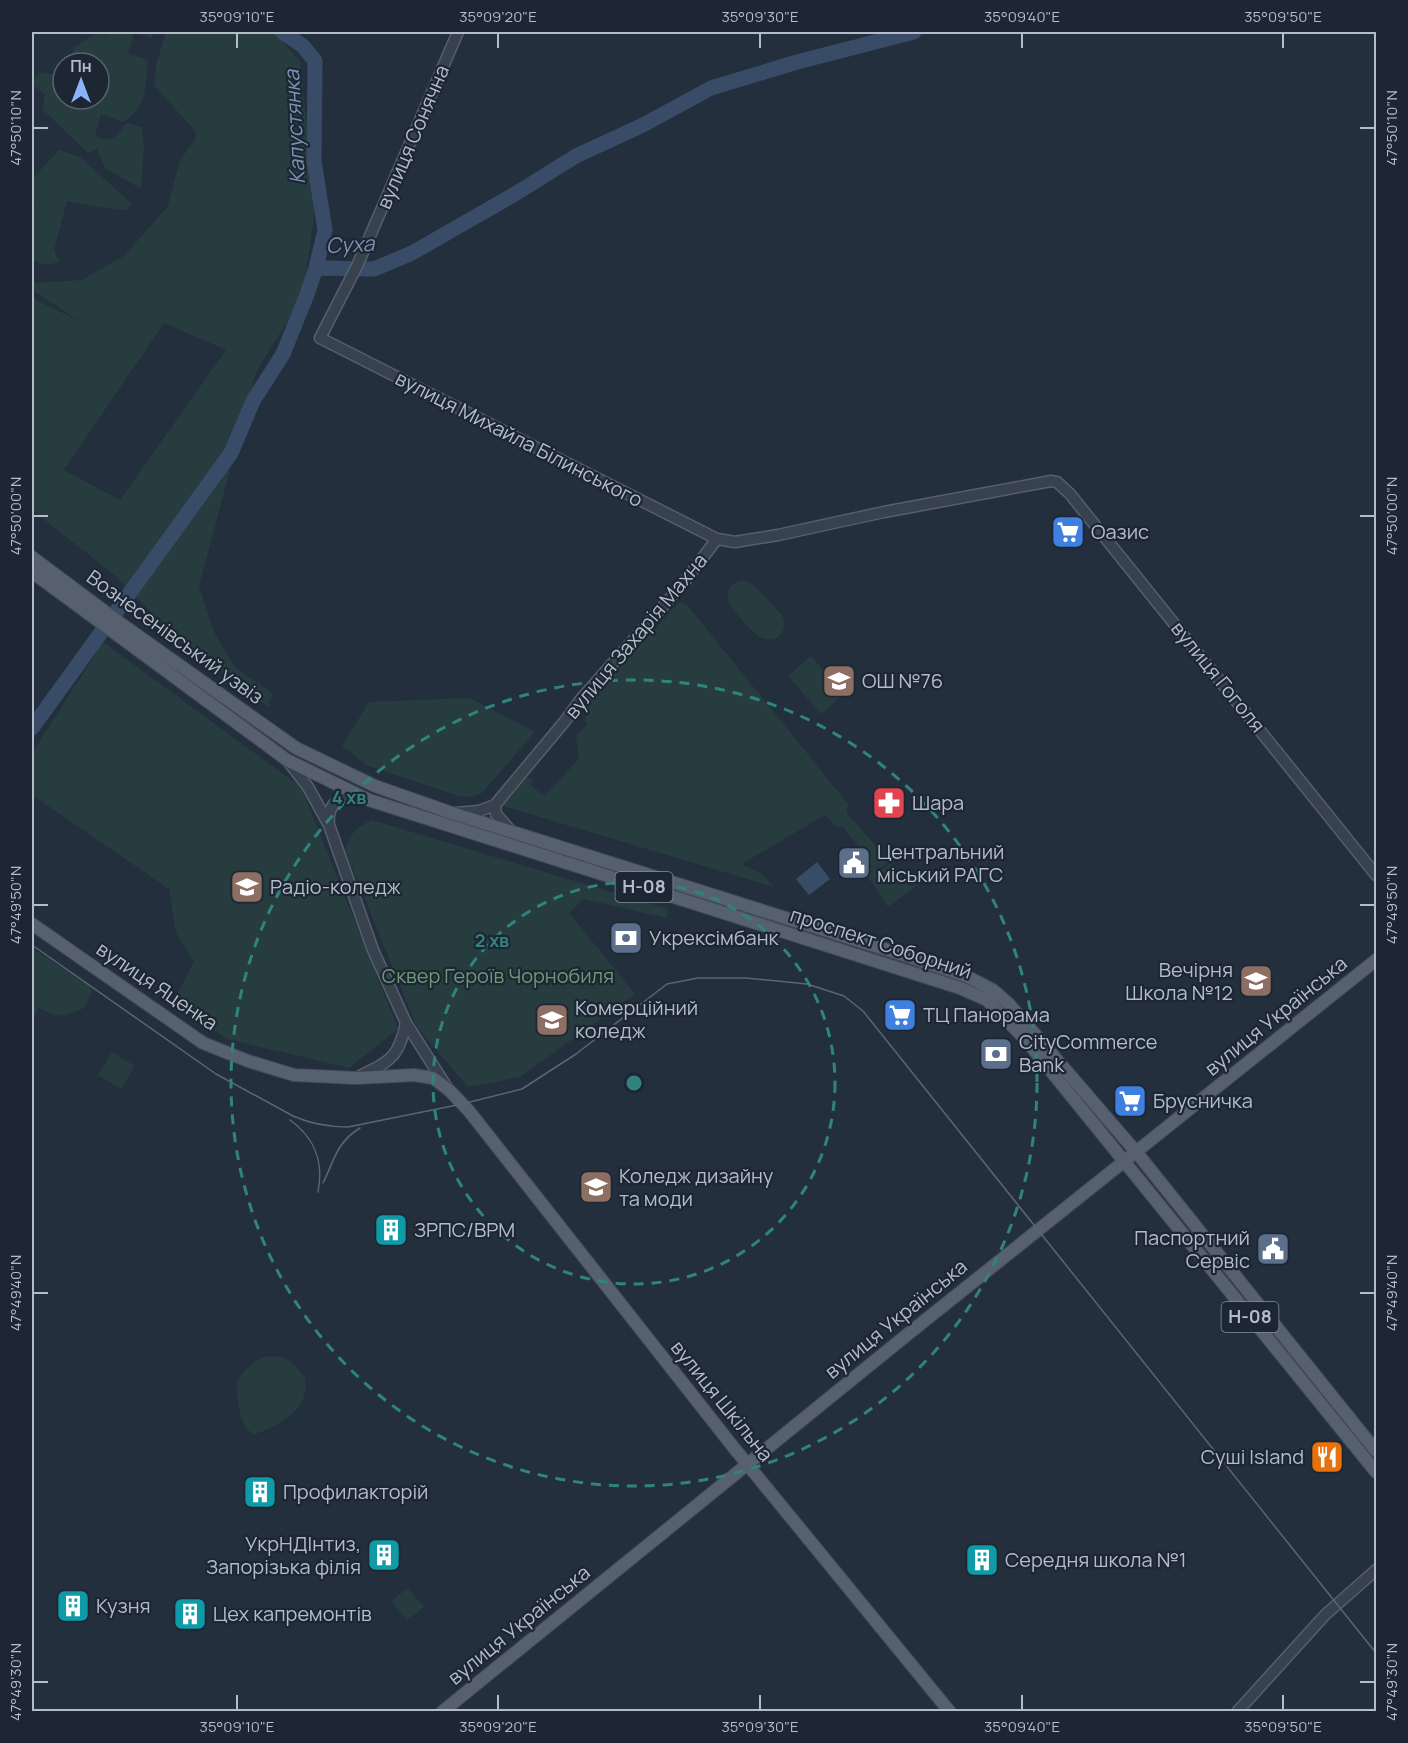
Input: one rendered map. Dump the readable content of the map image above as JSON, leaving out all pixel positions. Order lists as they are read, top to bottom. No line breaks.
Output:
{"streets":{"main road":["Вознесенівський узвіз","Н-08","проспект Соборний","вулиця Яценка","вулиця Українська","вулиця Шкільна"],"street":["вулиця Сонячна","вулиця Михайла Білинського","вулиця Захарія Махна","вулиця Гоголя"]},"crossings":[["вулиця Сонячна","вулиця Михайла Білинського"],["вулиця Михайла Білинського","вулиця Захарія Махна"],["вулиця Захарія Махна","вулиця Гоголя"],["Вознесенівський узвіз","проспект Соборний"],["проспект Соборний","вулиця Українська"],["вулиця Яценка","вулиця Шкільна"],["вулиця Українська","вулиця Шкільна"]],"water":["Капустянка","Суха"],"parks":["Сквер Героїв Чорнобиля"],"places":{"supermarket":["Оазис","ТЦ Панорама","Брусничка"],"school or university":["ОШ №76","Радіо-коледж","Вечірня Школа №12","Комерційний коледж","Коледж дизайну та моди"],"pharmacy":["Шара"],"public building":["Центральний міський РАГС","Паспортний Сервіс"],"bank":["Укрексімбанк","CityCommerce Bank"],"building":["ЗРПС/ВРМ","Профилакторій","УкрНДІнтиз, Запорізька філія","Середня школа №1","Кузня","Цех капремонтів"],"restaurant":["Суші Island"]},"north":"top","coordinates":["35°09'10\"E","35°09'20\"E","35°09'30\"E","35°09'40\"E","35°09'50\"E","47°50'10\"N","47°50'00\"N","47°49'50\"N","47°49'40\"N","47°49'30\"N"],"rings":["4 хв","2 хв"]}
